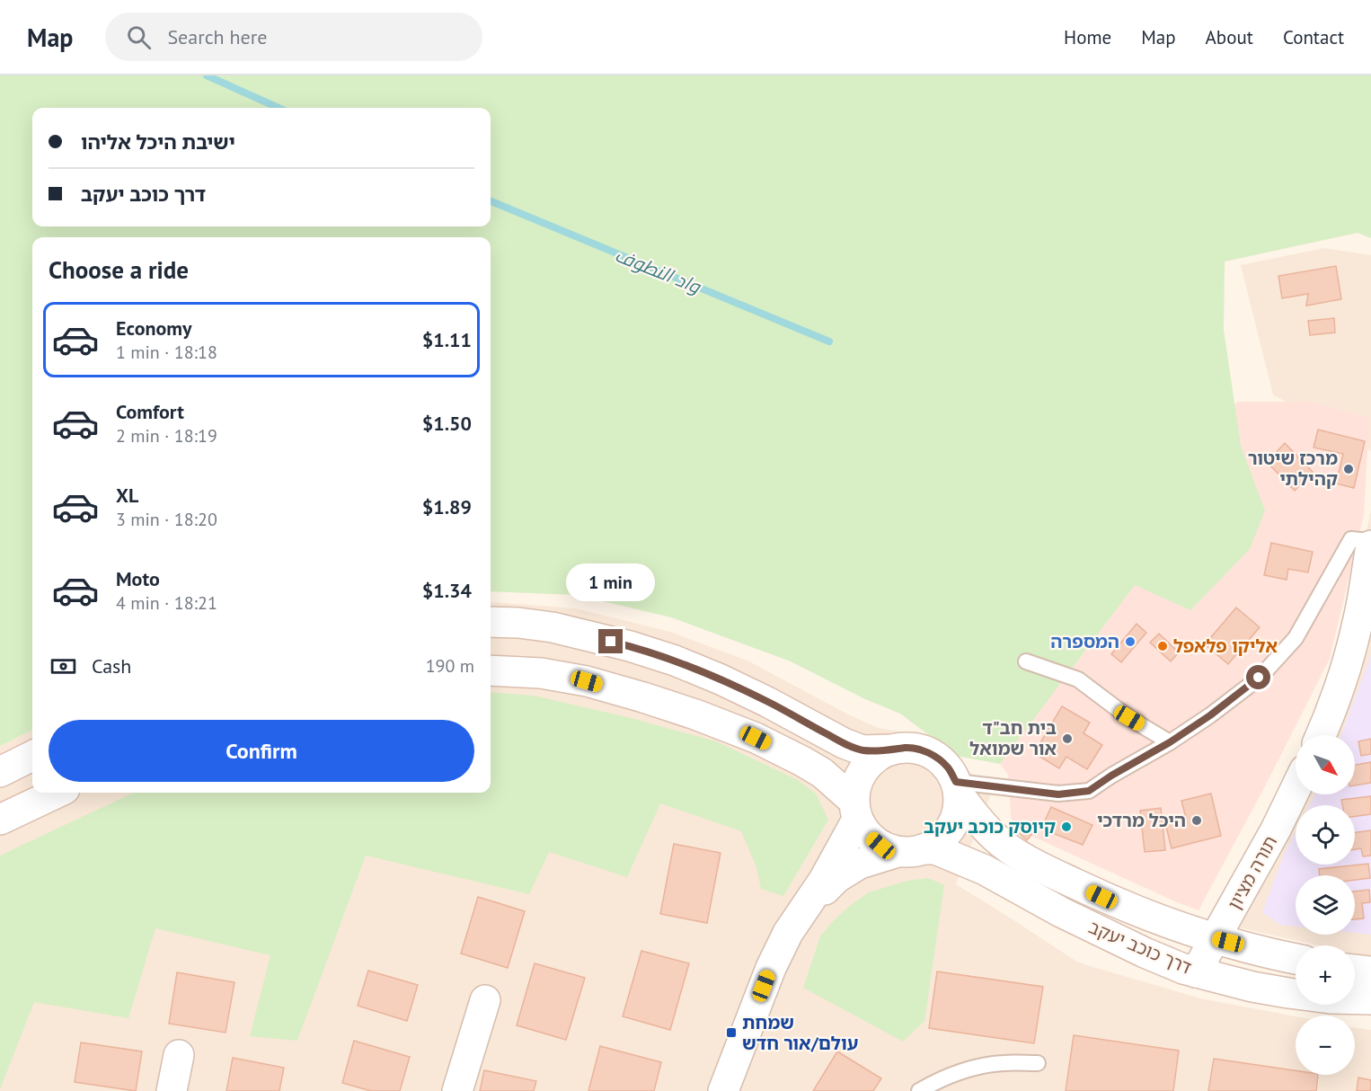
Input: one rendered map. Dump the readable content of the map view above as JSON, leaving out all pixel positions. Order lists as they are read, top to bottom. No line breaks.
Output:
{"streets":{"street":["תורה מציון","דרך כוכב יעקב"]},"crossings":[["תורה מציון","דרך כוכב יעקב"]],"water":["واد النطوف"],"places":{"other":["מרכז שיטור קהילתי","המספרה","אליקו פלאפל","בית חב\"ד אור שמואל","היכל מרדכי","קיוסק כוכב יעקב"],"transit":["שמחת עולם/אור חדש"]},"north":"bottom right","page":{"header":"Map","search":"Search here","nav":["Home","Map","About","Contact"],"banner":["ישיבת היכל אליהו","דרך כוכב יעקב"],"heading":"Choose a ride","list":[{"name":"Economy","note":"1 min · 18:18","value":"$1.11"},{"name":"Comfort","note":"2 min · 18:19","value":"$1.50"},{"name":"XL","note":"3 min · 18:20","value":"$1.89"},{"name":"Moto","note":"4 min · 18:21","value":"$1.34"}],"bubble":"1 min","pay":["Cash","190 m"],"buttons":"Confirm","map_buttons":["+","−"]}}
